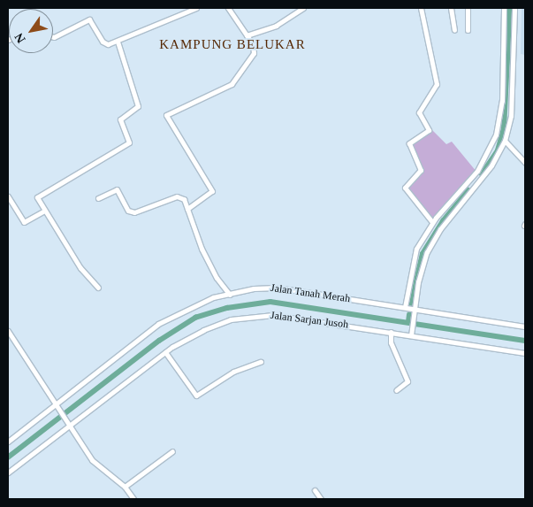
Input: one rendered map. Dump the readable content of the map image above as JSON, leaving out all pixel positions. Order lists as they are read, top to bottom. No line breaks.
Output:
{"streets":{"street":["Jalan Tanah Merah","Jalan Sarjan Jusoh"]},"districts":["KAMPUNG BELUKAR"],"north":"bottom left"}
